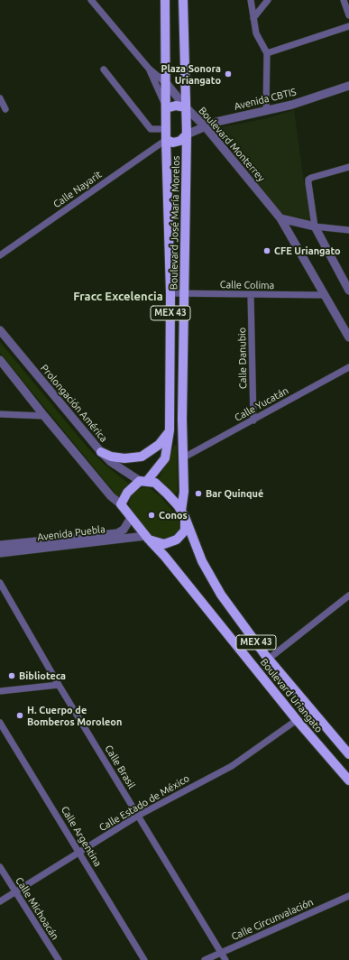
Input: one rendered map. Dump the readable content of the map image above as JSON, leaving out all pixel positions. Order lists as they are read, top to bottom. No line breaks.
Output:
{"streets":{"main road":["Boulevard José María Morelos","MEX 43","Boulevard Uriangato"],"street":["Avenida CBTIS","Boulevard Monterrey","Calle Nayarit","Calle Colima","Calle Danubio","Prolongación América","Calle Yucatán","Avenida Puebla","Calle Brasil","Calle Estado de México","Calle Argentina","Calle Michoacán","Calle Circunvalación"]},"crossings":[["Avenida CBTIS","Boulevard Monterrey"],["Avenida CBTIS","Boulevard José María Morelos"],["Boulevard Monterrey","Boulevard José María Morelos"],["Boulevard Monterrey","Calle Colima"],["Calle Nayarit","Boulevard José María Morelos"],["Boulevard José María Morelos","Calle Colima"],["Boulevard José María Morelos","MEX 43"],["Boulevard José María Morelos","Prolongación América"],["Boulevard José María Morelos","Calle Yucatán"],["Boulevard José María Morelos","Avenida Puebla"],["Boulevard José María Morelos","Boulevard Uriangato"],["Calle Colima","Calle Danubio"],["MEX 43","Prolongación América"],["MEX 43","Avenida Puebla"],["MEX 43","Boulevard Uriangato"],["Calle Danubio","Calle Yucatán"],["Prolongación América","Avenida Puebla"],["Prolongación América","Boulevard Uriangato"],["Avenida Puebla","Boulevard Uriangato"],["Boulevard Uriangato","Calle Estado de México"],["Calle Brasil","Calle Estado de México"],["Calle Brasil","Calle Circunvalación"],["Calle Estado de México","Calle Argentina"],["Calle Estado de México","Calle Michoacán"]],"districts":["Fracc Excelencia"],"places":["Plaza Sonora Uriangato","CFE Uriangato","Bar Quinqué","Conos","Biblioteca","H. Cuerpo de Bomberos Moroleon"]}
